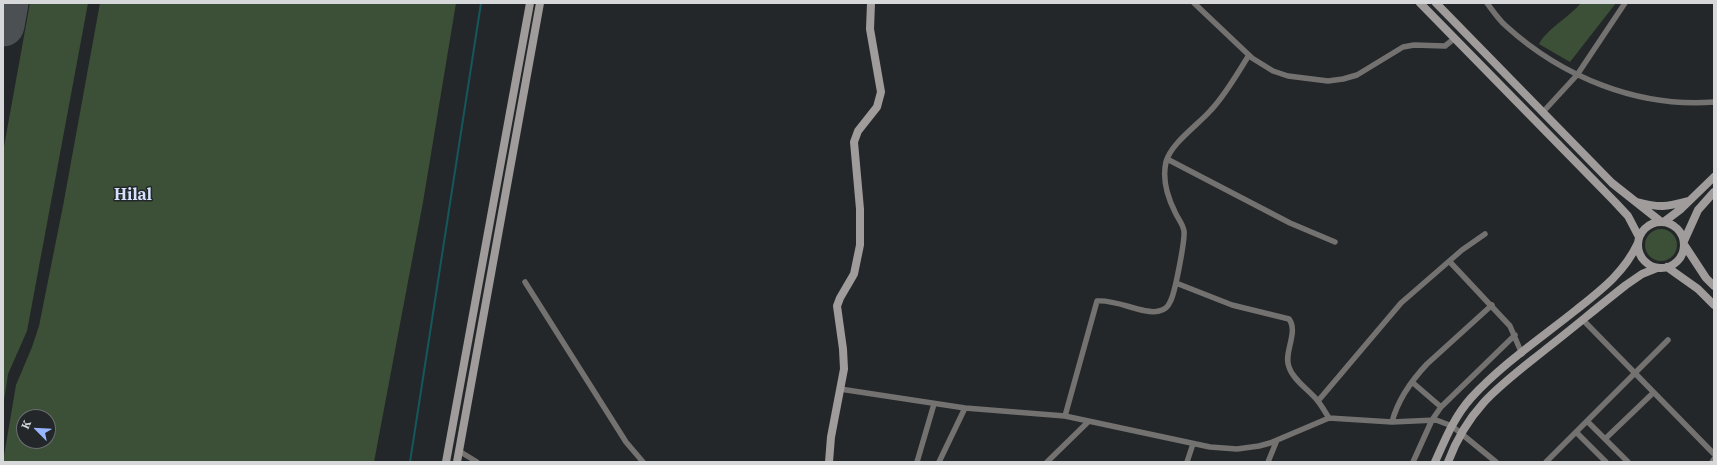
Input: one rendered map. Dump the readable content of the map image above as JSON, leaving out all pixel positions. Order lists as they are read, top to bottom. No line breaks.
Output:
{"districts":["Hilal"],"north":"top left"}
